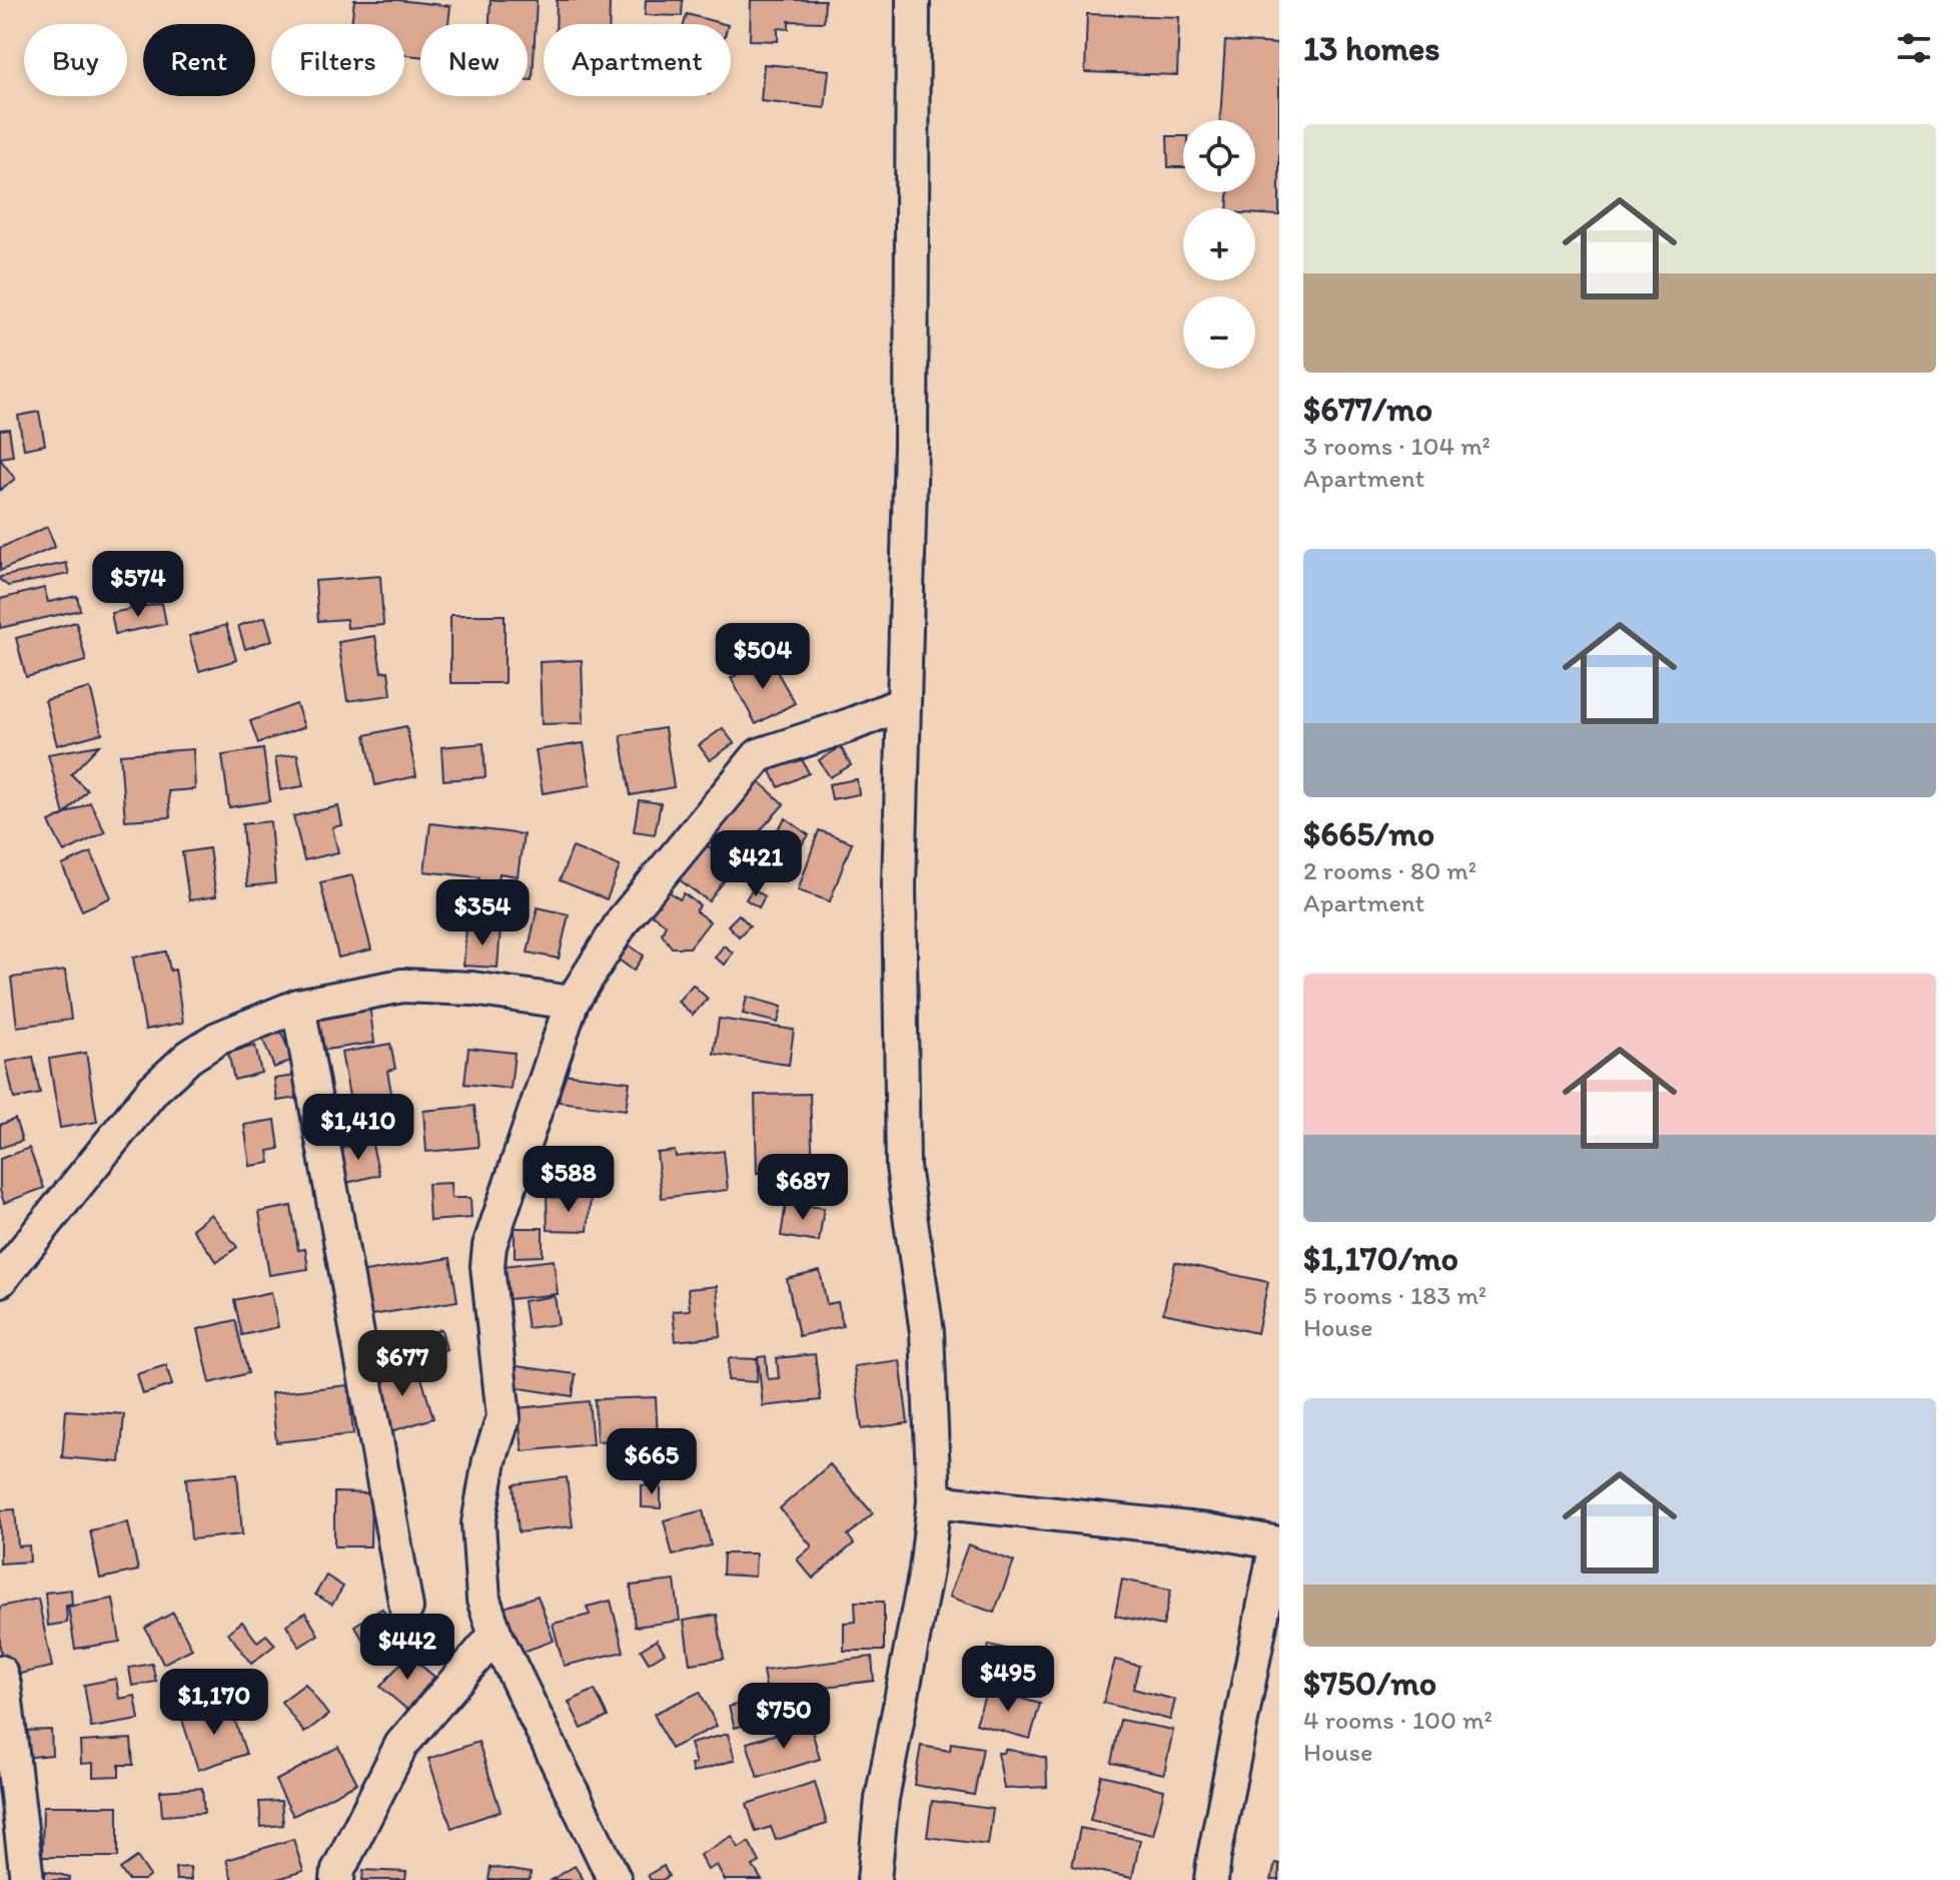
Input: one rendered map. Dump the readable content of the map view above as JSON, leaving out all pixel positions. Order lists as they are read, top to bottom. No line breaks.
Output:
{"page":{"heading":"13 homes","chip":["Buy","Rent","Filters","New","Apartment"],"list":[{"name":"$677/mo","note":"3 rooms · 104 m² · Apartment"},{"name":"$665/mo","note":"2 rooms · 80 m² · Apartment"},{"name":"$1,170/mo","note":"5 rooms · 183 m² · House"},{"name":"$750/mo","note":"4 rooms · 100 m² · House"}],"map_buttons":["+","−"],"price":["$574","$504","$421","$354","$1,410","$588","$687","$677","$665","$442","$495","$1,170","$750"]}}
